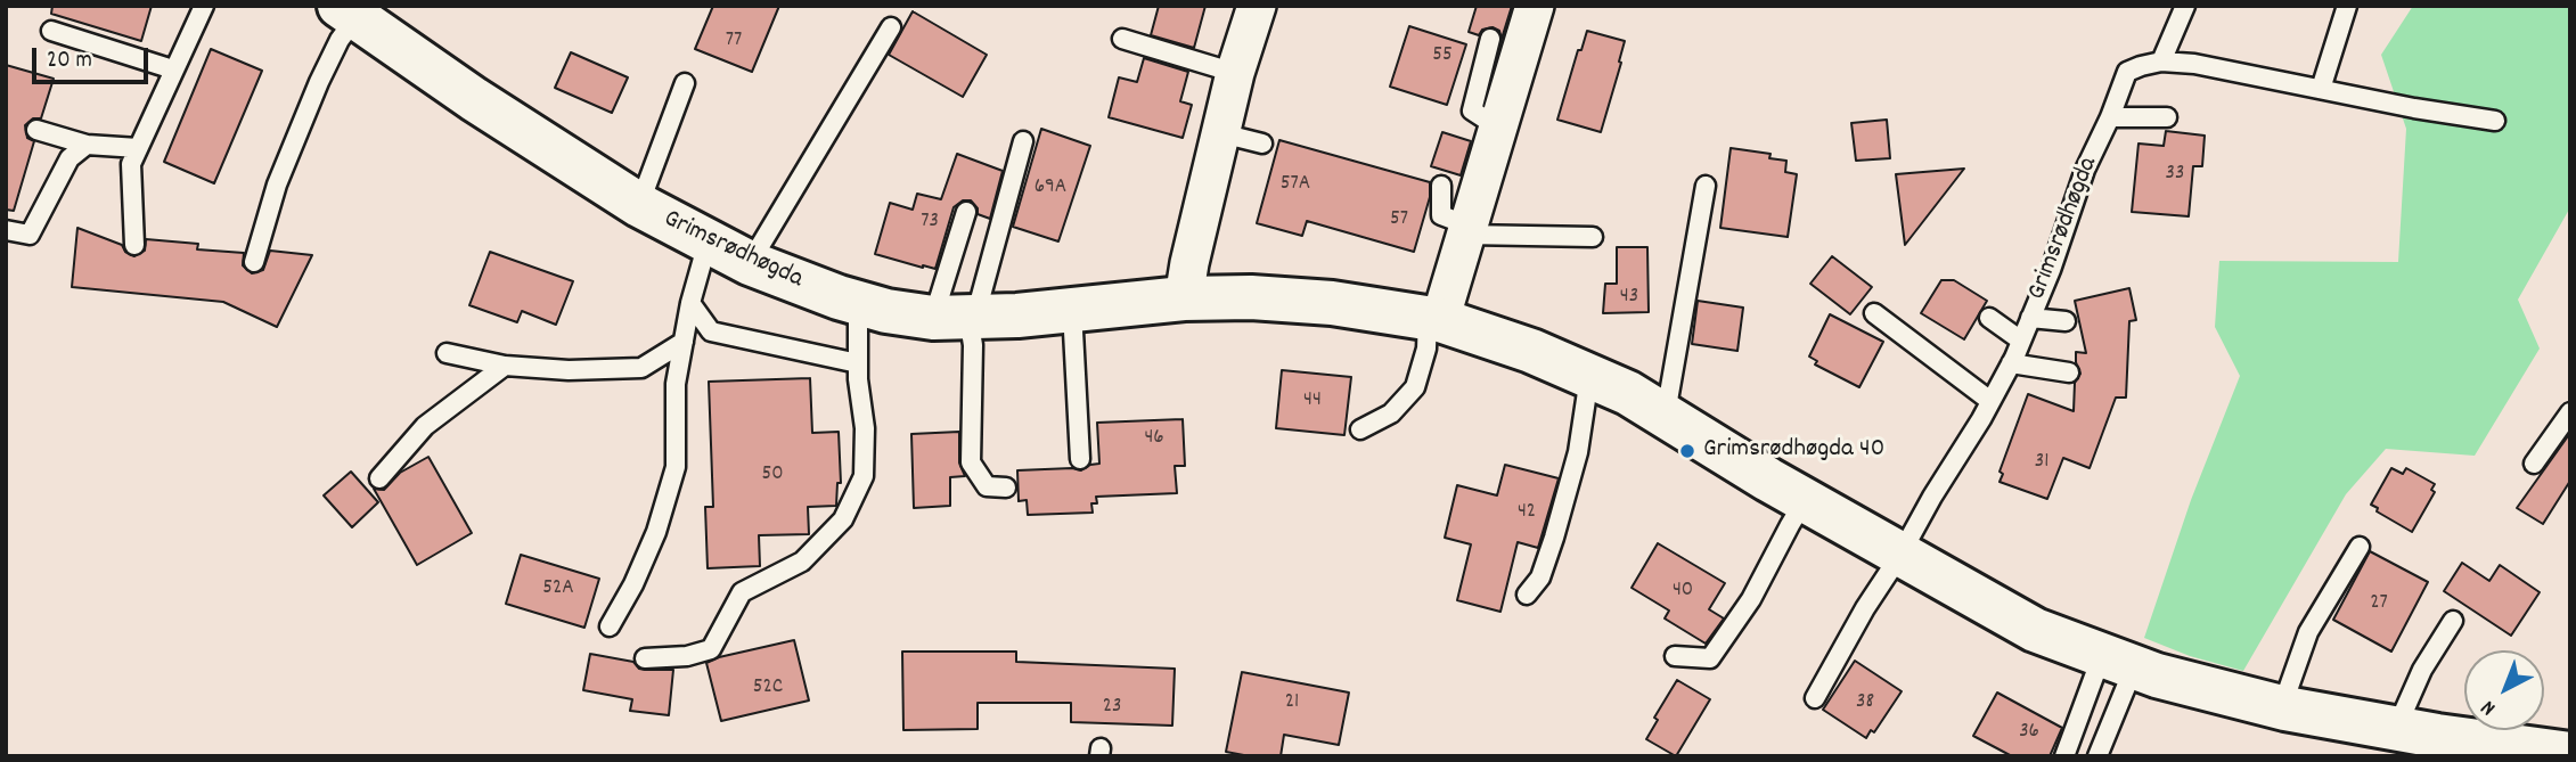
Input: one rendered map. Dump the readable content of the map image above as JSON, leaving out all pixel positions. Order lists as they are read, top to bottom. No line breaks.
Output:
{"streets":{"main road":["Grimsrødhøgda"]},"places":["Grimsrødhøgda 40"],"house_numbers":["77","55","33","57A","69A","57","73","43","44","46","31","50","42","52A","40","27","52C","21","38","23","36"],"scale_bar":"20 m","north":"bottom left"}
